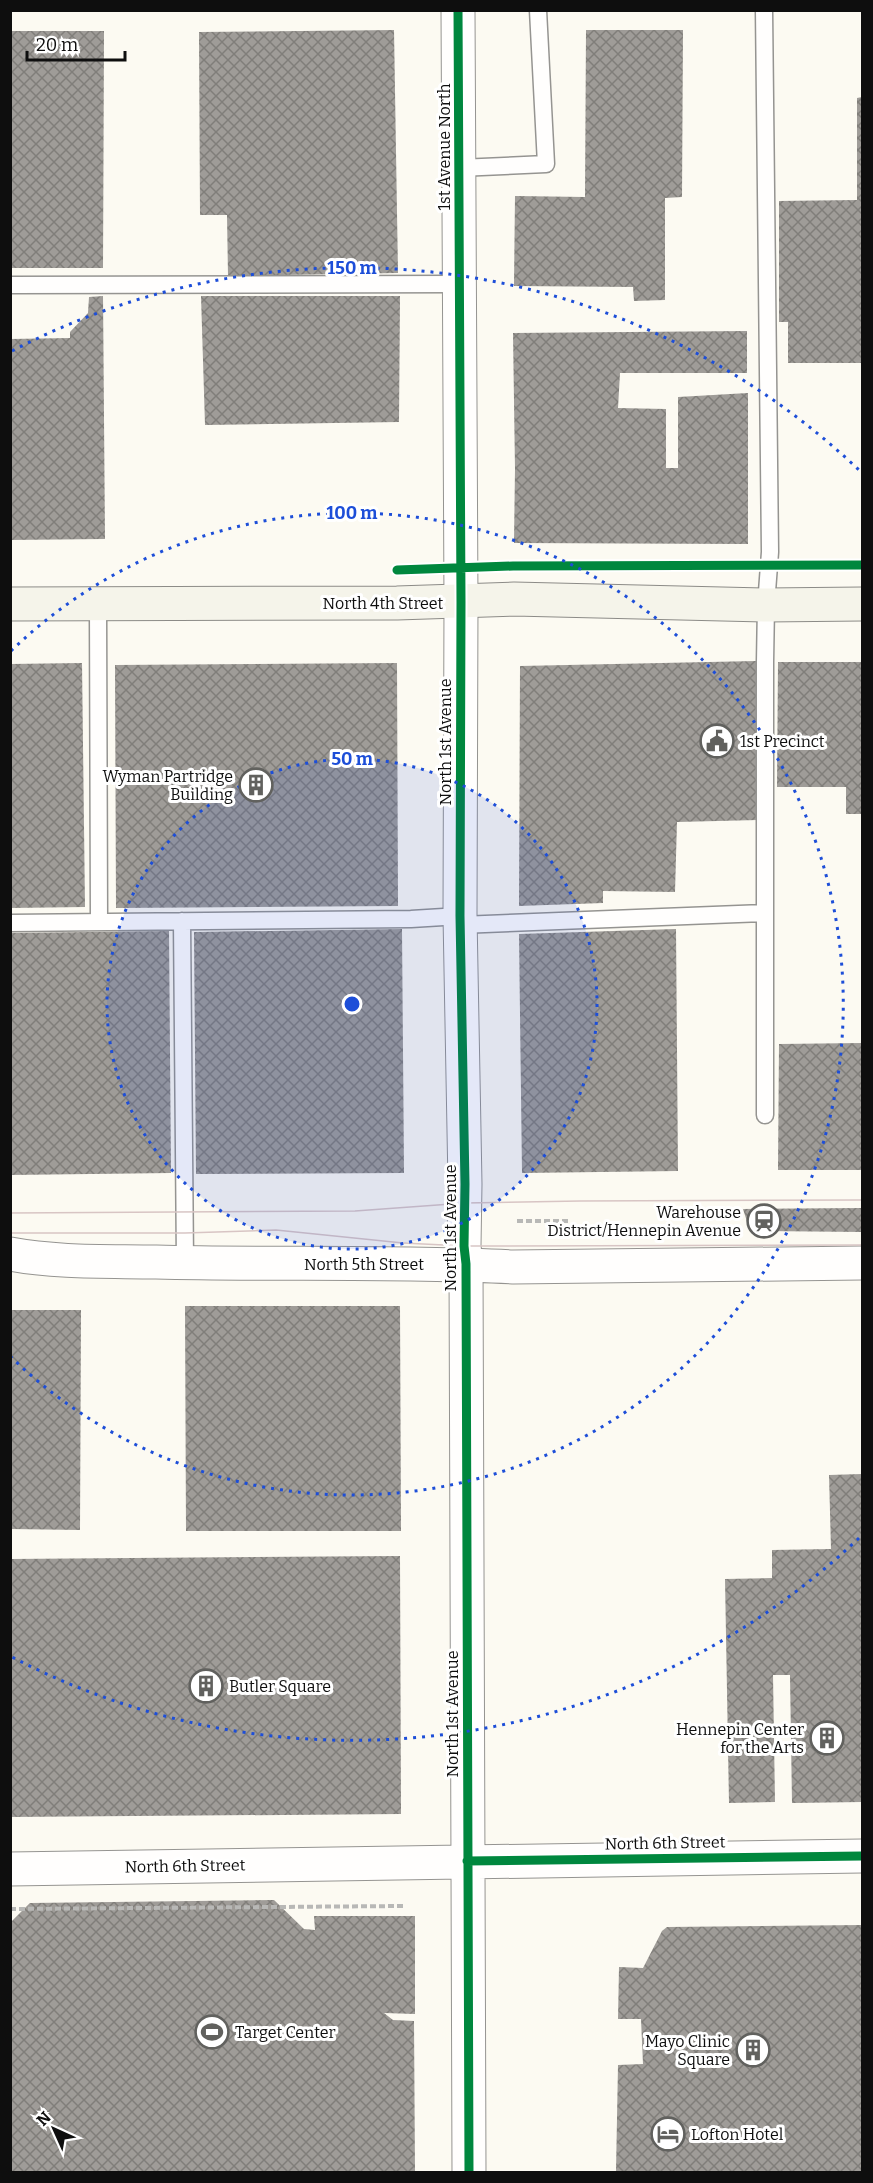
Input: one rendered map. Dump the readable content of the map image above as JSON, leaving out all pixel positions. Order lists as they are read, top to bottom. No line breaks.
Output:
{"streets":{"main road":["North 4th Street"],"street":["1st Avenue North","North 1st Avenue","North 5th Street","North 6th Street"]},"crossings":[["1st Avenue North","North 1st Avenue"],["North 4th Street","North 1st Avenue"],["North 1st Avenue","North 5th Street"],["North 1st Avenue","North 6th Street"]],"places":{"public building":["1st Precinct"],"building":["Wyman Partridge Building","Butler Square","Hennepin Center for the Arts","Mayo Clinic Square"],"station":["Warehouse District/Hennepin Avenue"],"sports":["Target Center"],"hotel":["Lofton Hotel"]},"scale_bar":"20 m","north":"top left","rings":["150 m","100 m","50 m"]}
